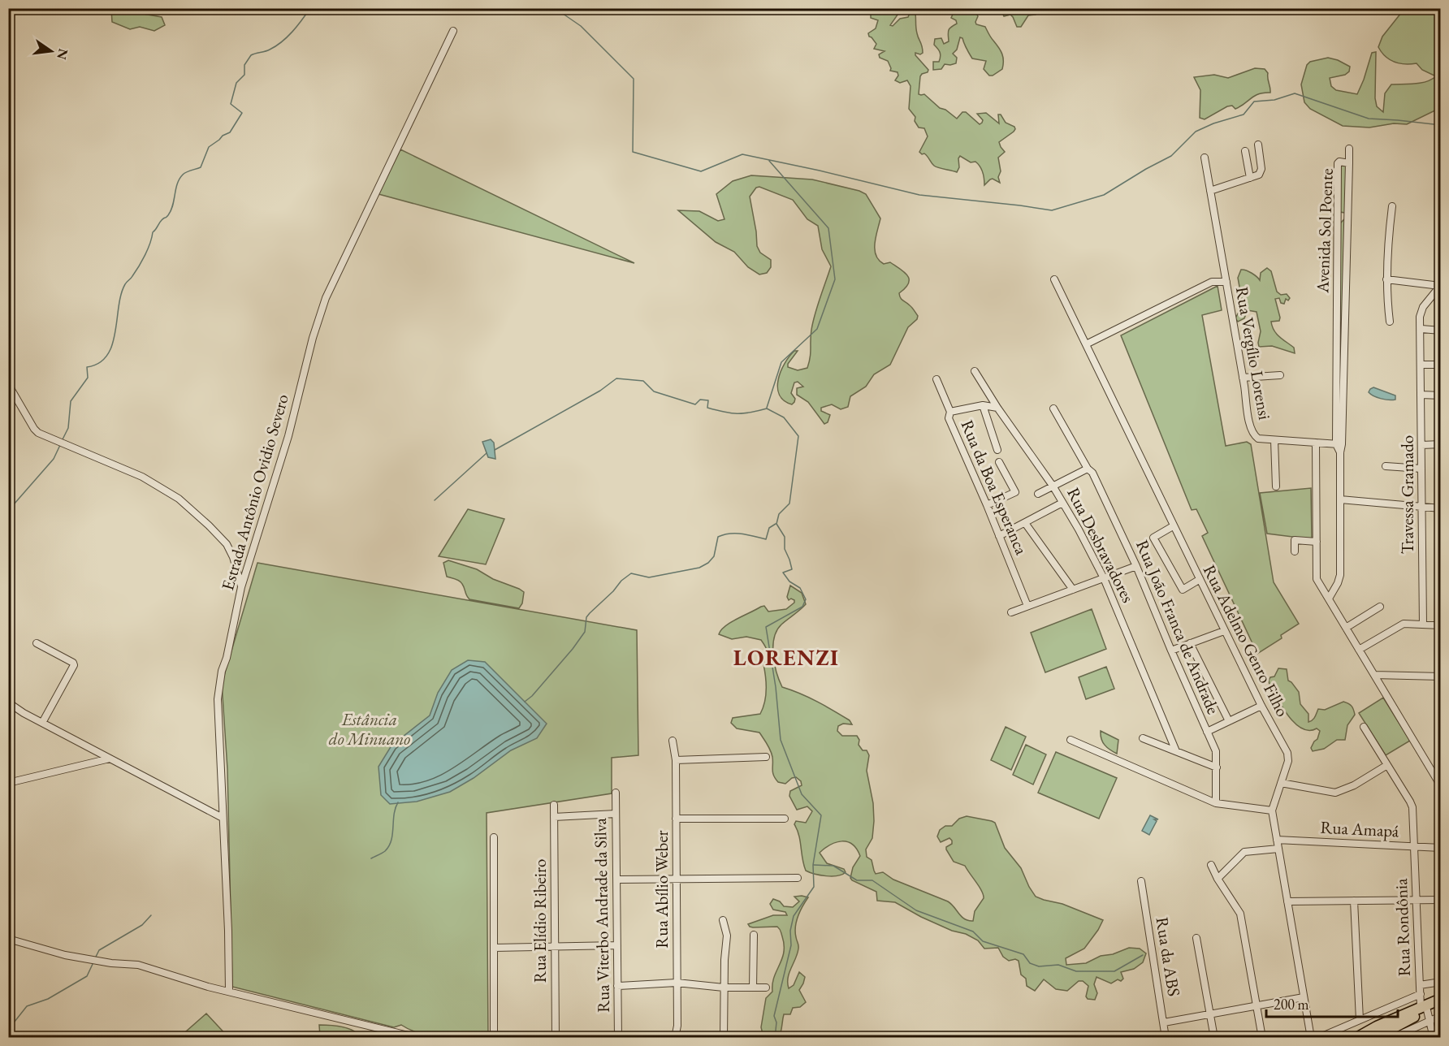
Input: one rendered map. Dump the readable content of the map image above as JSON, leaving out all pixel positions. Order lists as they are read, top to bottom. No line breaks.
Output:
{"streets":{"street":["Avenida Sol Poente","Rua Vergílio Lorensi","Rua da Boa Esperanca","Estrada Antônio Ovidio Severo","Travessa Gramado","Rua Desbravadores","Rua João Franca de Andrade","Rua Adelmo Genro Filho","Rua Amapá","Rua Abílio Weber","Rua Viterbo Andrade da Silva","Rua Elídio Ribeiro","Rua Rondônia","Rua da ABS"]},"crossings":[["Avenida Sol Poente","Rua Vergílio Lorensi"],["Rua Adelmo Genro Filho","Rua Amapá"],["Rua Amapá","Rua Rondônia"]],"districts":["LORENZI"],"parks":["Estância do Minuano"],"scale_bar":"200 m","north":"right"}
